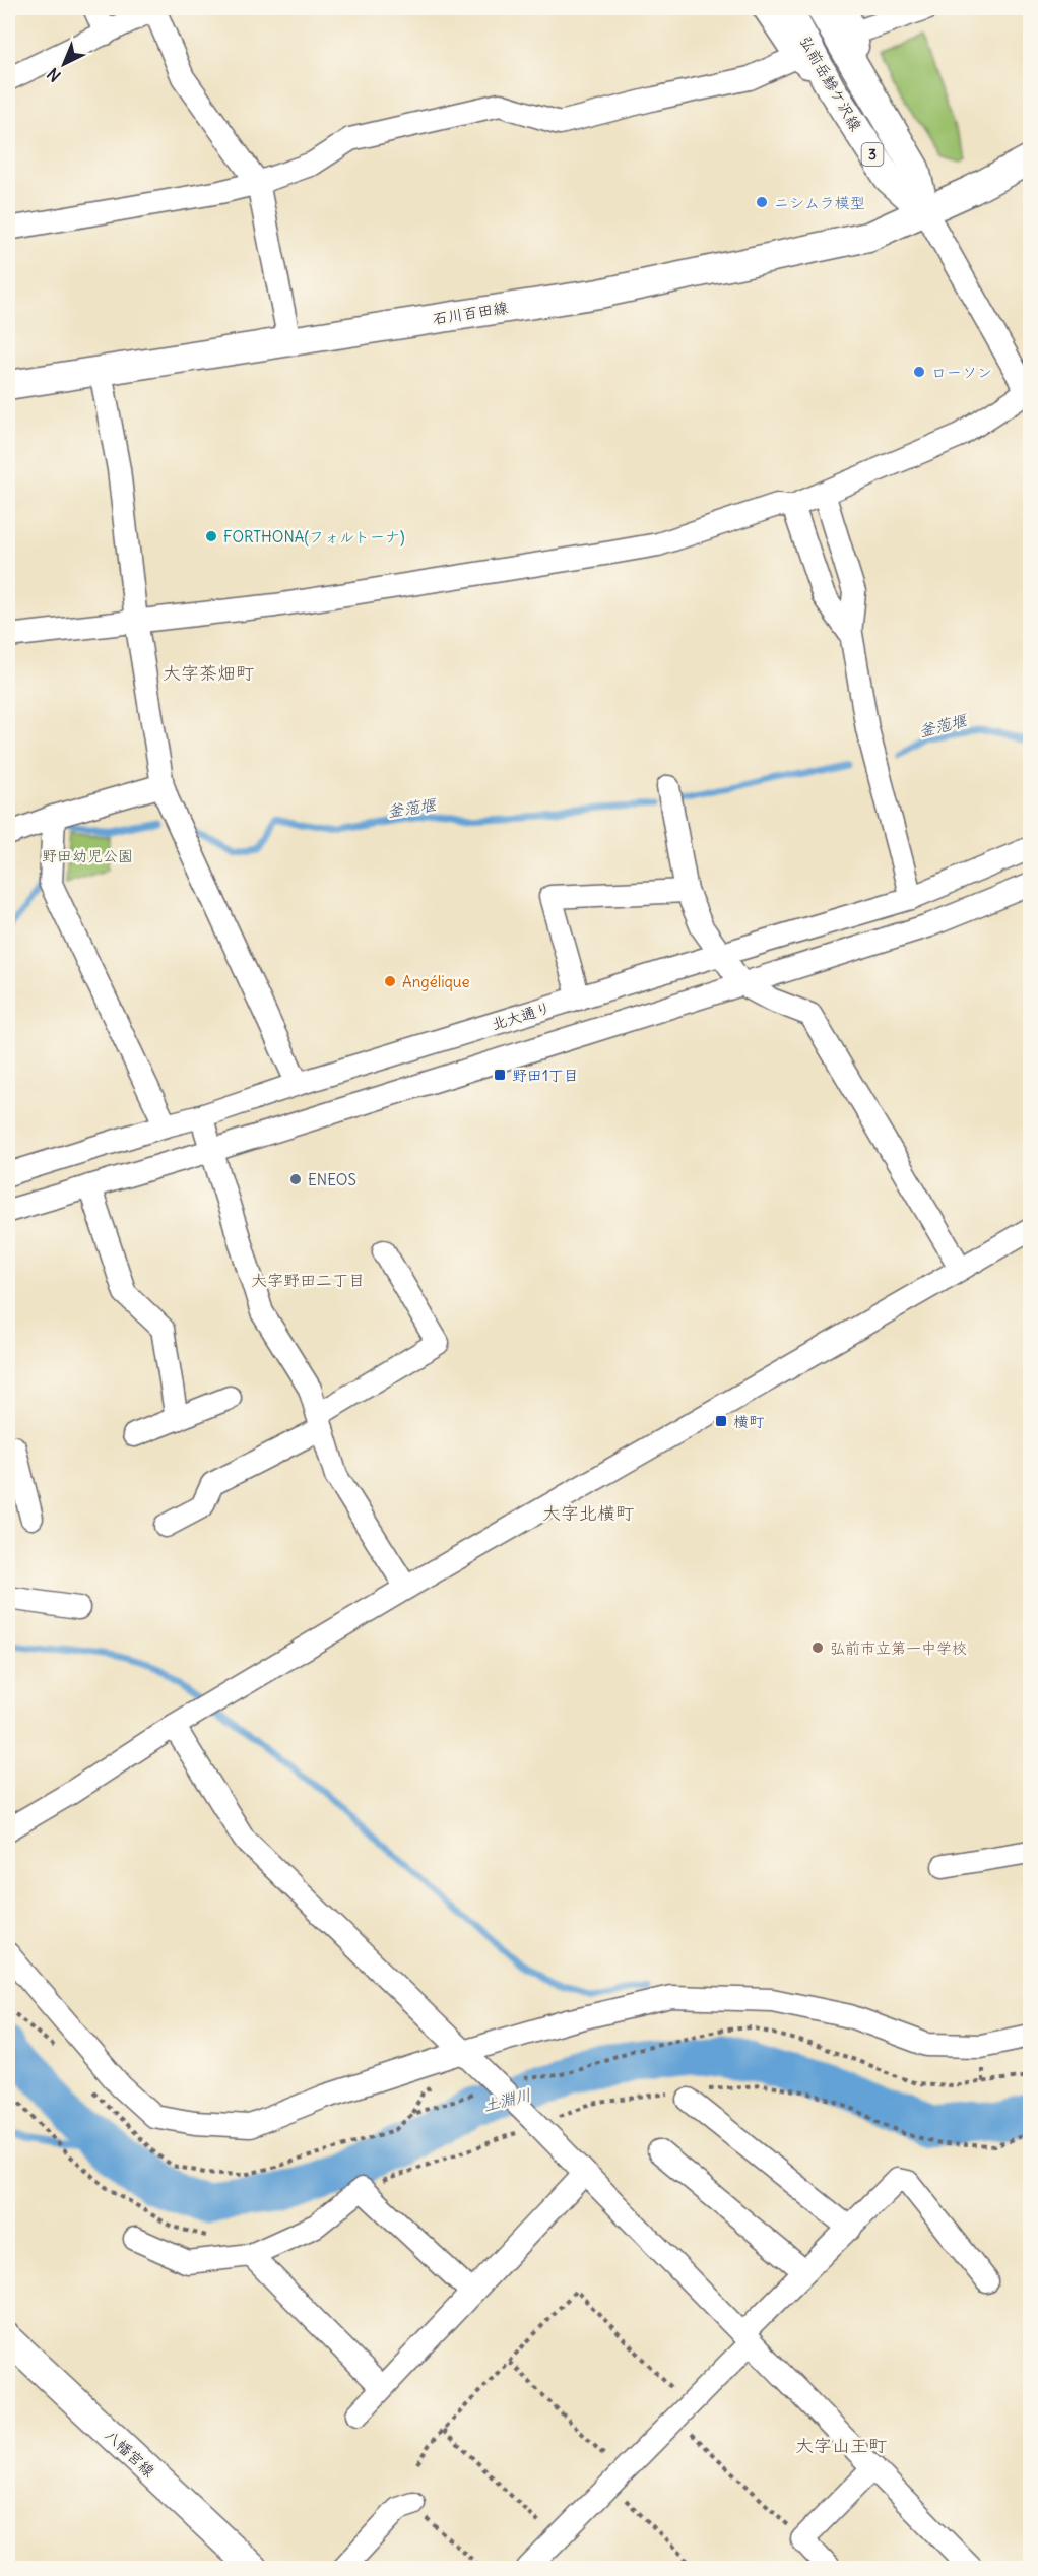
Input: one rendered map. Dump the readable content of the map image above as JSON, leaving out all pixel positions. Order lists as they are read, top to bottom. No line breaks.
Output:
{"streets":{"main road":["弘前岳鰺ケ沢線","3","石川百田線","八幡宮線"],"street":["北大通り"]},"crossings":[["弘前岳鰺ケ沢線","石川百田線"]],"districts":["大字茶畑町","大字野田二丁目","大字北横町","大字山王町"],"water":["釜萢堰","土淵川"],"parks":["野田幼児公園"],"places":{"other":["ニシムラ模型","ローソン","FORTHONA(フォルトーナ)","Angélique","ENEOS","弘前市立第一中学校"],"transit":["野田1丁目","横町"]},"north":"bottom left"}
